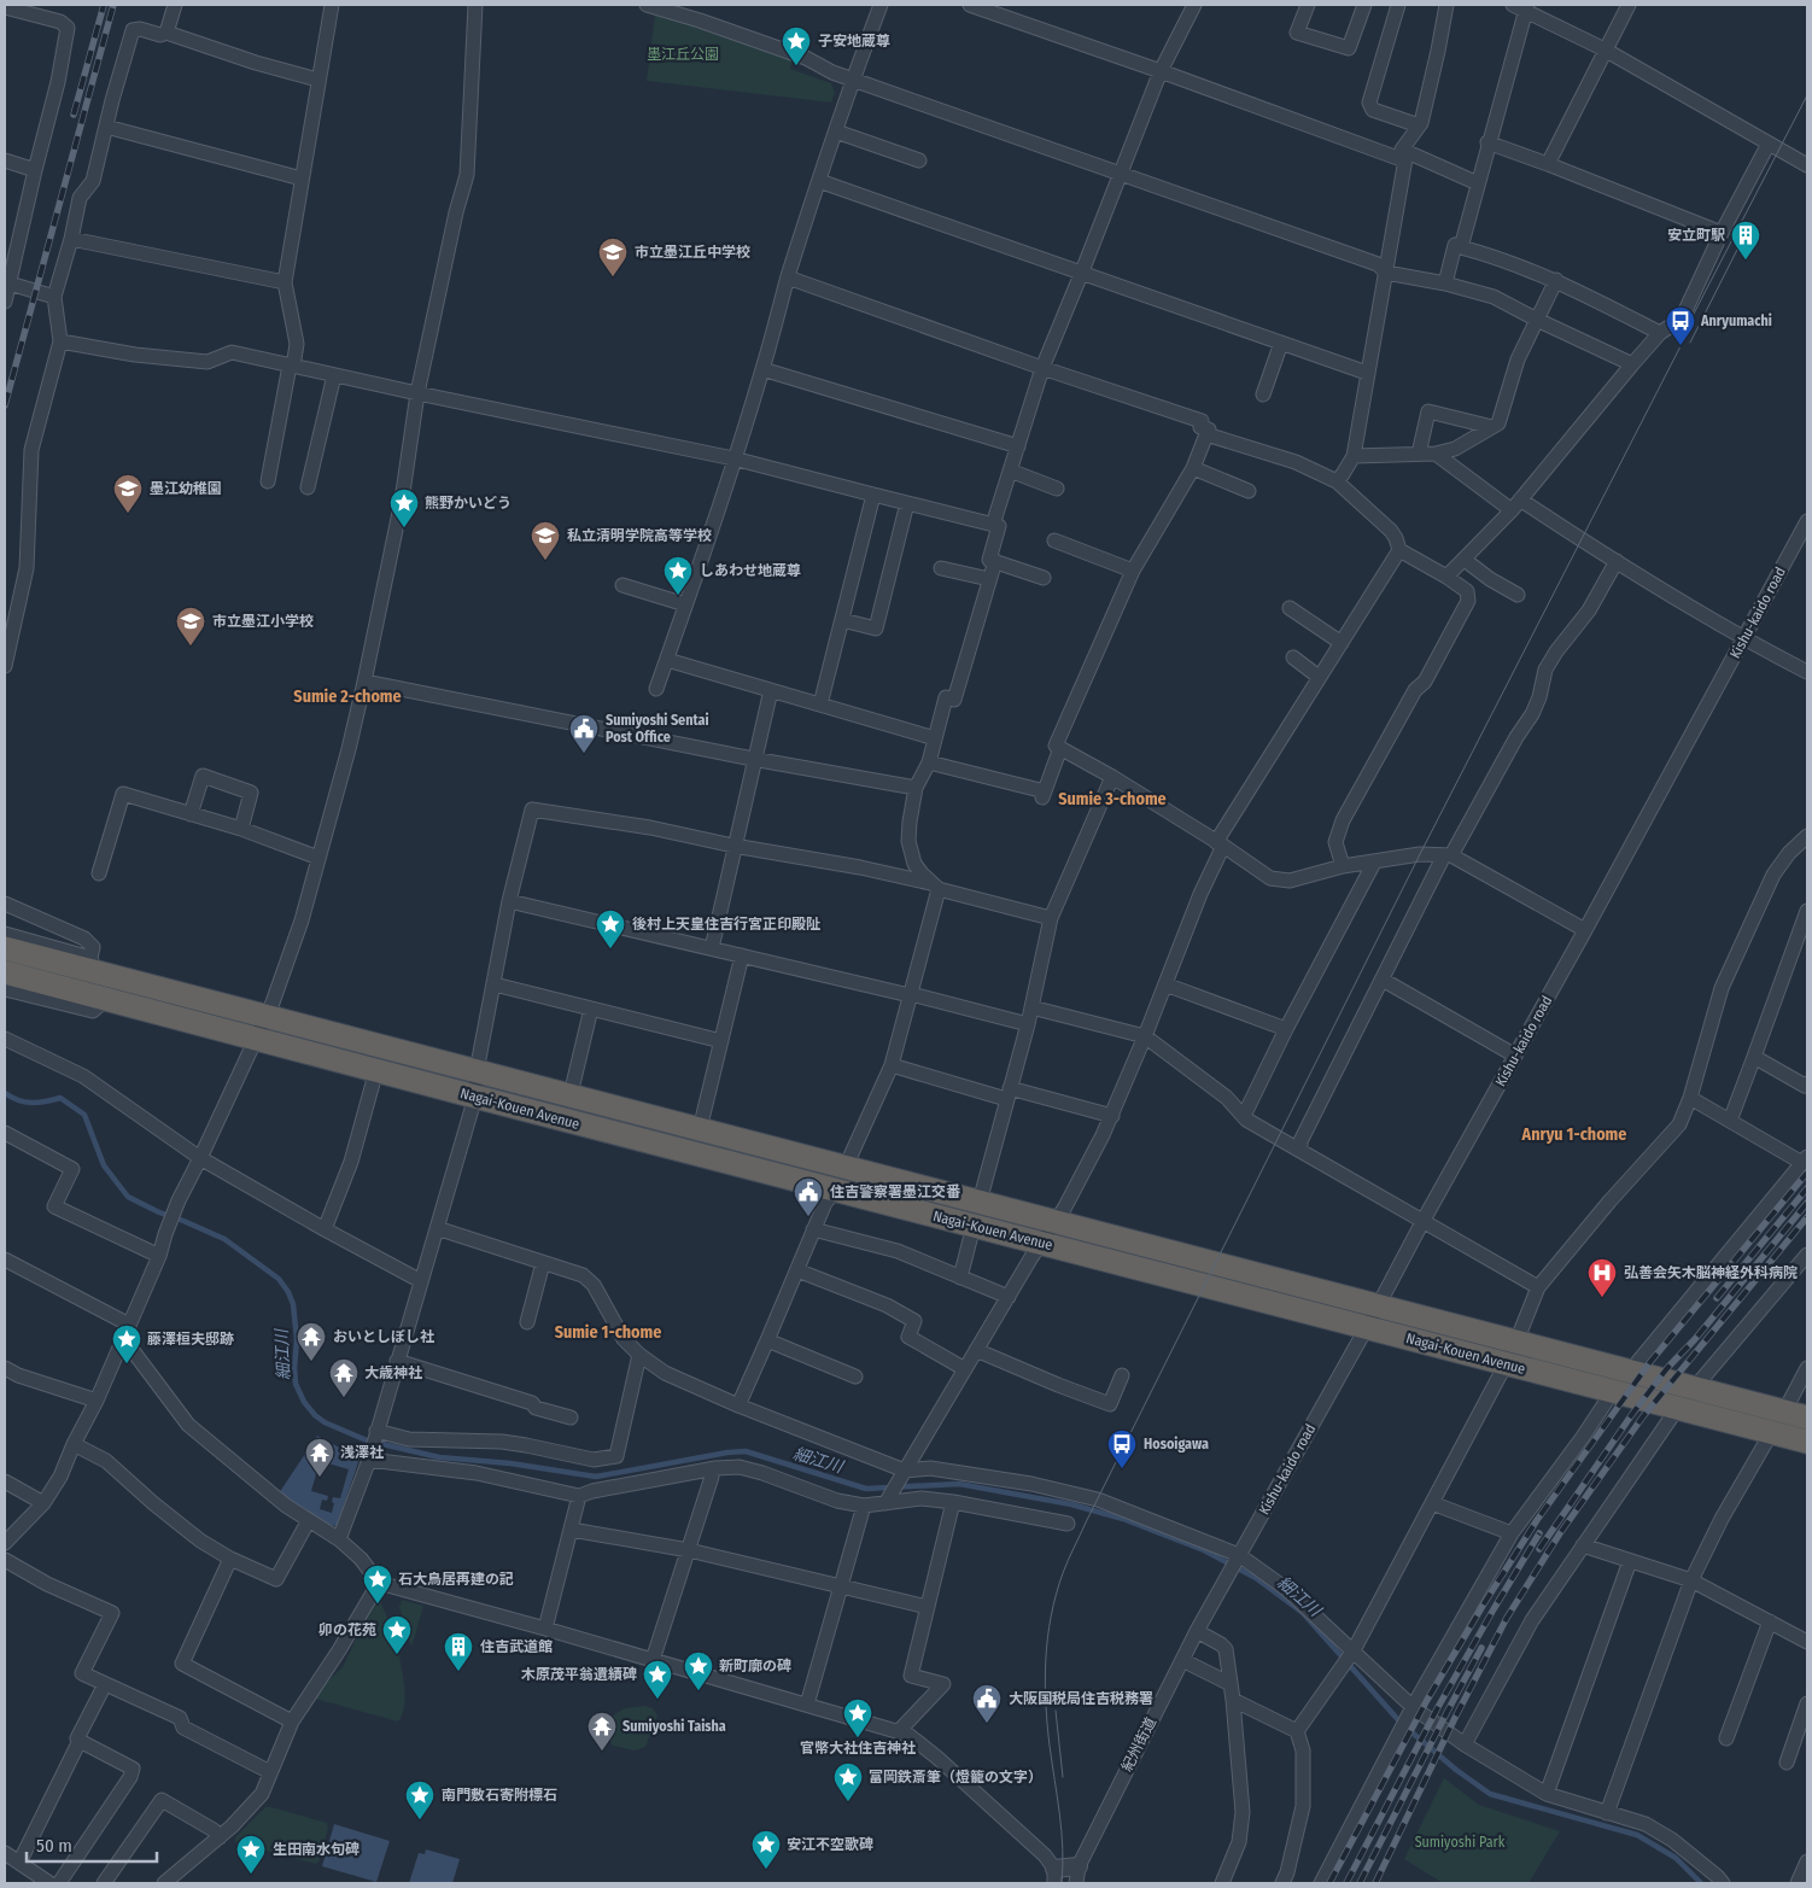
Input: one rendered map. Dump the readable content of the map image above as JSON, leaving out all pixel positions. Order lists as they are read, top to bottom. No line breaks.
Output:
{"streets":{"highway":["Nagai-Kouen Avenue"],"street":["Kishu-kaido road","紀州街道"]},"crossings":[["Kishu-kaido road","Nagai-Kouen Avenue"],["Kishu-kaido road","紀州街道"]],"districts":["Sumie 2-chome","Sumie 3-chome","Anryu 1-chome","Sumie 1-chome"],"water":["細江川"],"parks":["墨江丘公園","Sumiyoshi Park"],"places":{"place":["子安地蔵尊","熊野かいどう","しあわせ地蔵尊","後村上天皇住吉行宮正印殿阯","藤澤桓夫邸跡","石大鳥居再建の記","卯の花苑","新町廓の碑","木原茂平翁遺績碑","官幣大社住吉神社","富岡鉄斎筆（燈籠の文字）","南門敷石寄附標石","安江不空歌碑","生田南水句碑"],"building":["安立町駅","住吉武道館"],"school or university":["市立墨江丘中学校","墨江幼稚園","私立清明学院高等学校","市立墨江小学校"],"bus stop":["Anryumachi","Hosoigawa"],"public building":["Sumiyoshi Sentai Post Office","住吉警察署墨江交番","大阪国税局住吉税務署"],"hospital":["弘善会矢木脳神経外科病院"],"temple":["おいとしぼし社","大歳神社","浅澤社","Sumiyoshi Taisha"]},"scale_bar":"50 m"}
